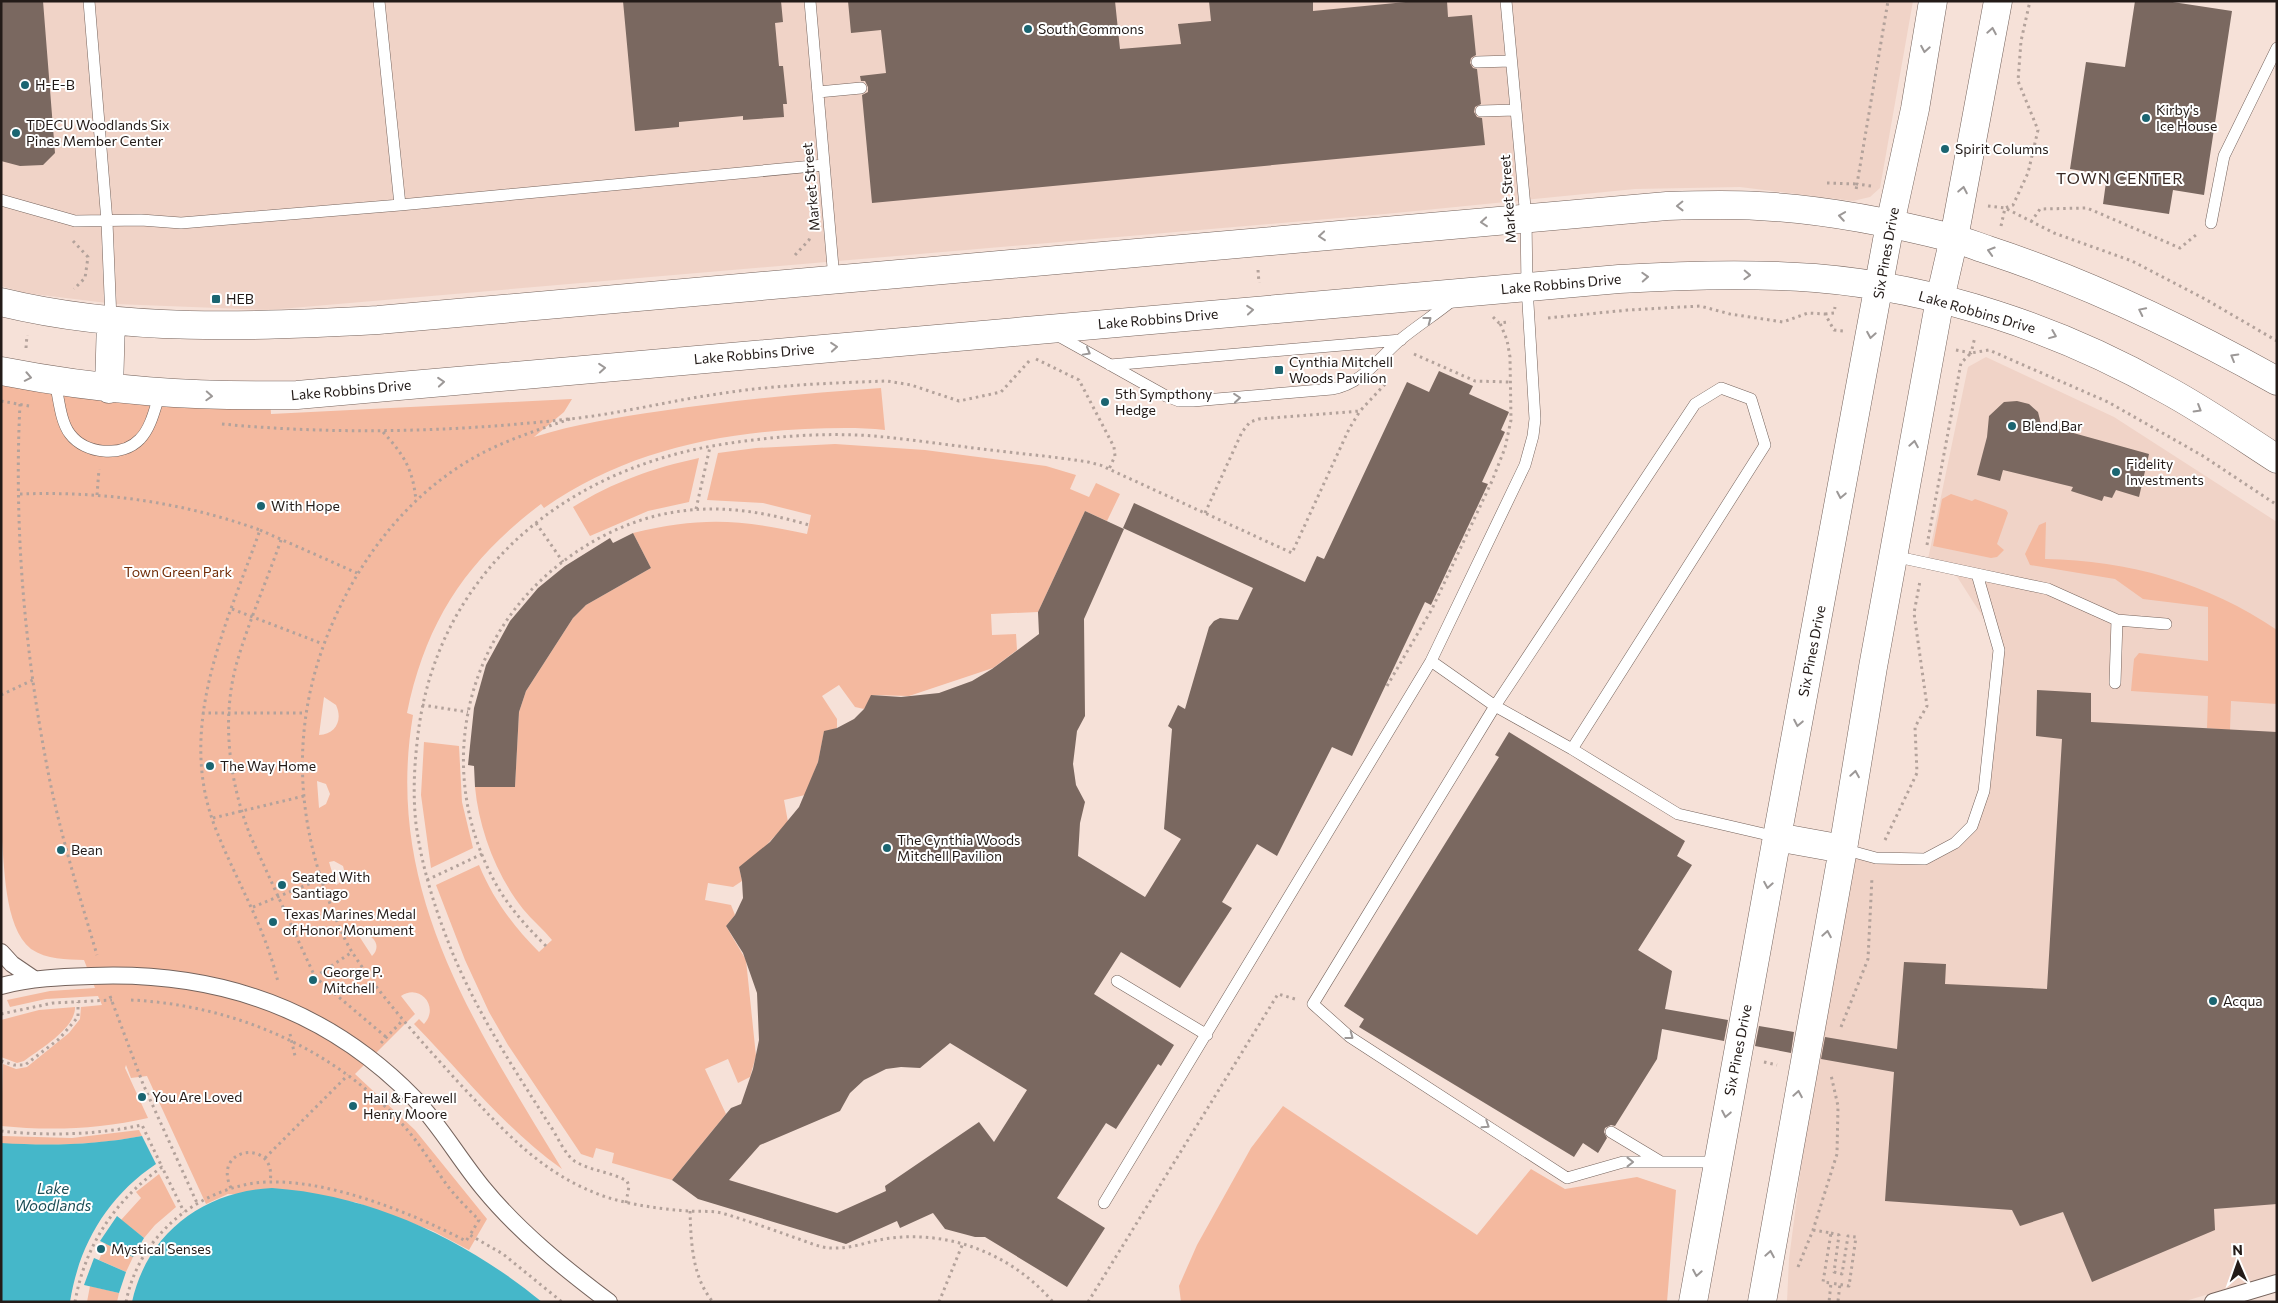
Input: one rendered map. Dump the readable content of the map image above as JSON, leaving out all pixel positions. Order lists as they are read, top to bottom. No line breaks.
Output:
{"streets":{"street":["Six Pines Drive","Lake Robbins Drive"],"lane":["Market Street"]},"crossings":[["Market Street","Lake Robbins Drive"],["Six Pines Drive","Lake Robbins Drive"]],"districts":["TOWN CENTER"],"water":["Lake Woodlands"],"parks":["Town Green Park"],"places":{"other":["South Commons","H-E-B","Kirby's Ice House","TDECU Woodlands Six Pines Member Center","Spirit Columns","5th Sympthony Hedge","Blend Bar","Fidelity Investments","With Hope","The Way Home","The Cynthia Woods Mitchell Pavilion","Bean","Seated With Santiago","Texas Marines Medal of Honor Monument","George P. Mitchell","Acqua","You Are Loved","Hail & Farewell Henry Moore","Mystical Senses"],"transit":["HEB","Cynthia Mitchell Woods Pavilion"]},"north":"top"}
